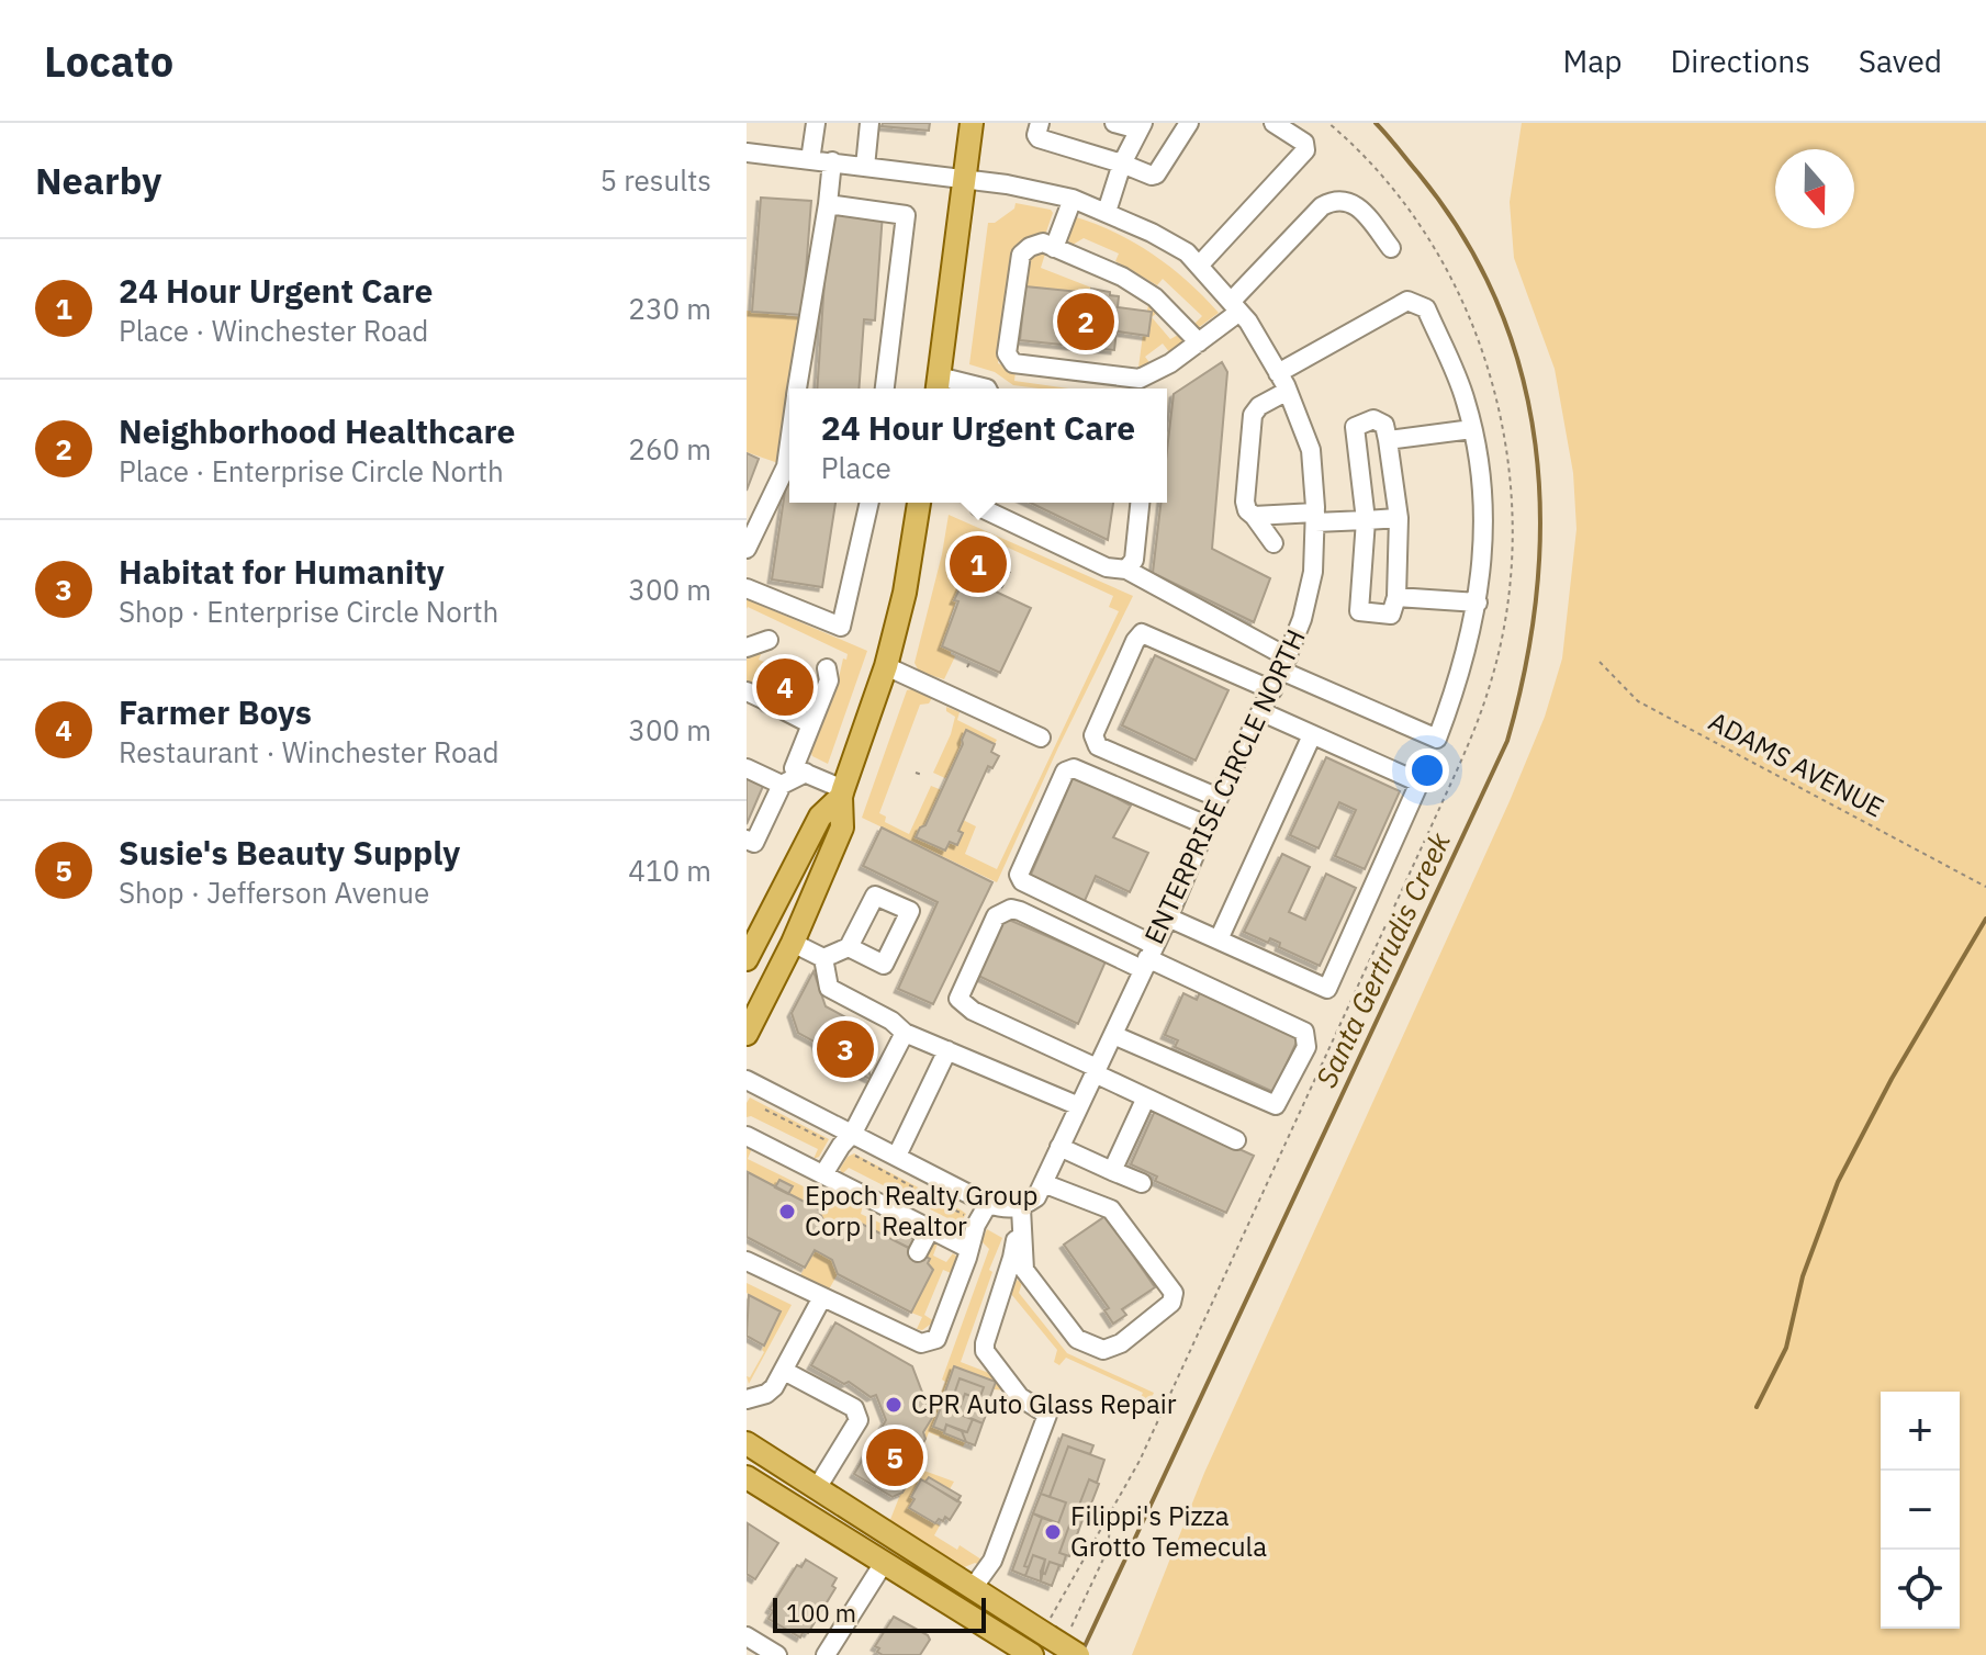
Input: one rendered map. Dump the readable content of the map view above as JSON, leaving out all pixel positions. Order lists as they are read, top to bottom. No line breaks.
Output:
{"streets":{"street":["ENTERPRISE CIRCLE NORTH"],"path":["ADAMS AVENUE"]},"water":["Santa Gertrudis Creek"],"places":["Epoch Realty Group Corp | Realtor","CPR Auto Glass Repair","Filippi's Pizza Grotto Temecula"],"scale_bar":"100 m","north":"bottom","page":{"header":"Locato","nav":["Map","Directions","Saved"],"heading":["Nearby","5 results"],"list":[{"mark":"1","name":"24 Hour Urgent Care","note":"Place · Winchester Road","value":"230 m"},{"mark":"2","name":"Neighborhood Healthcare","note":"Place · Enterprise Circle North","value":"260 m"},{"mark":"3","name":"Habitat for Humanity","note":"Shop · Enterprise Circle North","value":"300 m"},{"mark":"4","name":"Farmer Boys","note":"Restaurant · Winchester Road","value":"300 m"},{"mark":"5","name":"Susie's Beauty Supply","note":"Shop · Jefferson Avenue","value":"410 m"}],"pins":["2","1","4","3","5"],"popup":["24 Hour Urgent Care","Place"],"map_buttons":["+","−"],"scale":"100 m"}}
